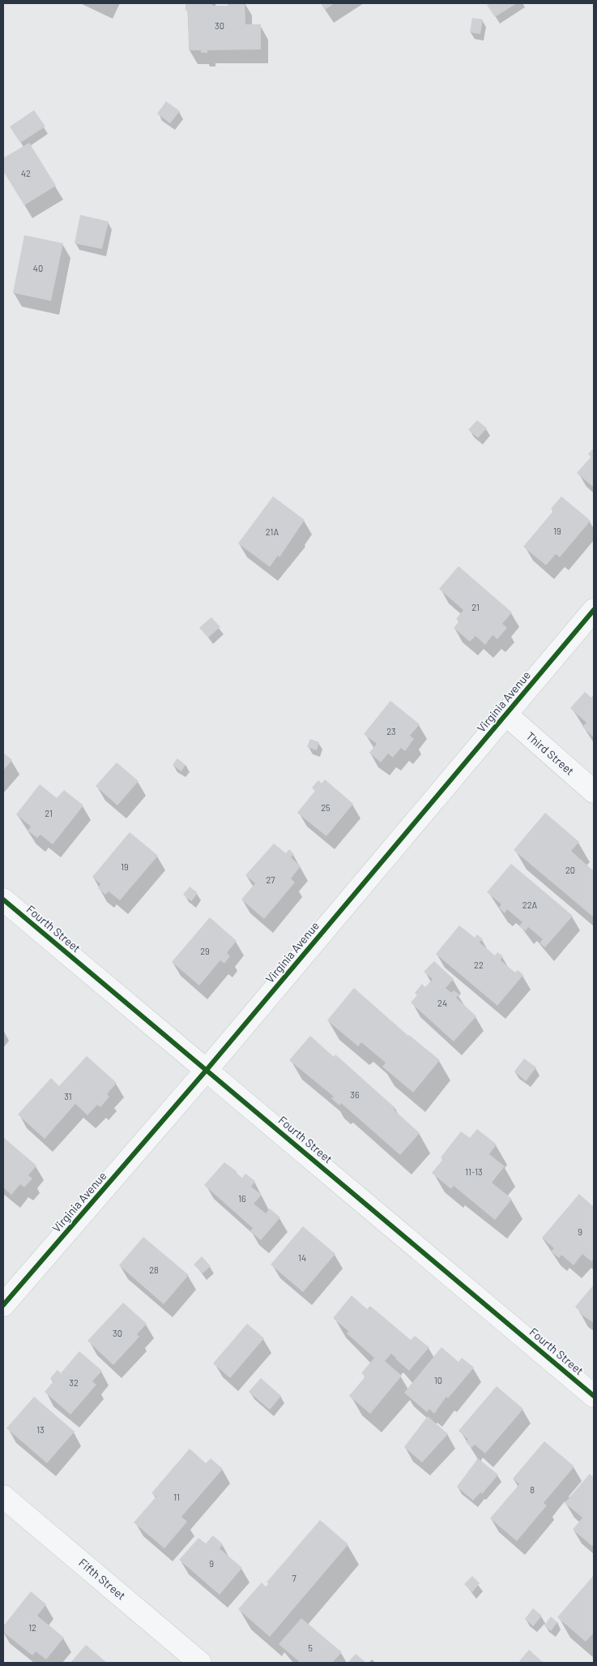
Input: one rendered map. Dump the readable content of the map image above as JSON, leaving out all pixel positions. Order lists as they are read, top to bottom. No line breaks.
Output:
{"streets":{"street":["Virginia Avenue","Third Street","Fourth Street","Fifth Street"]},"crossings":[["Virginia Avenue","Third Street"],["Virginia Avenue","Fourth Street"]],"house_numbers":["30","42","40","19","21A","21","23","25","21","19","20","27","22A","29","22","24","36","31","11-13","16","9","14","28","30","10","32","13","8","11","9","7","12","5"]}
